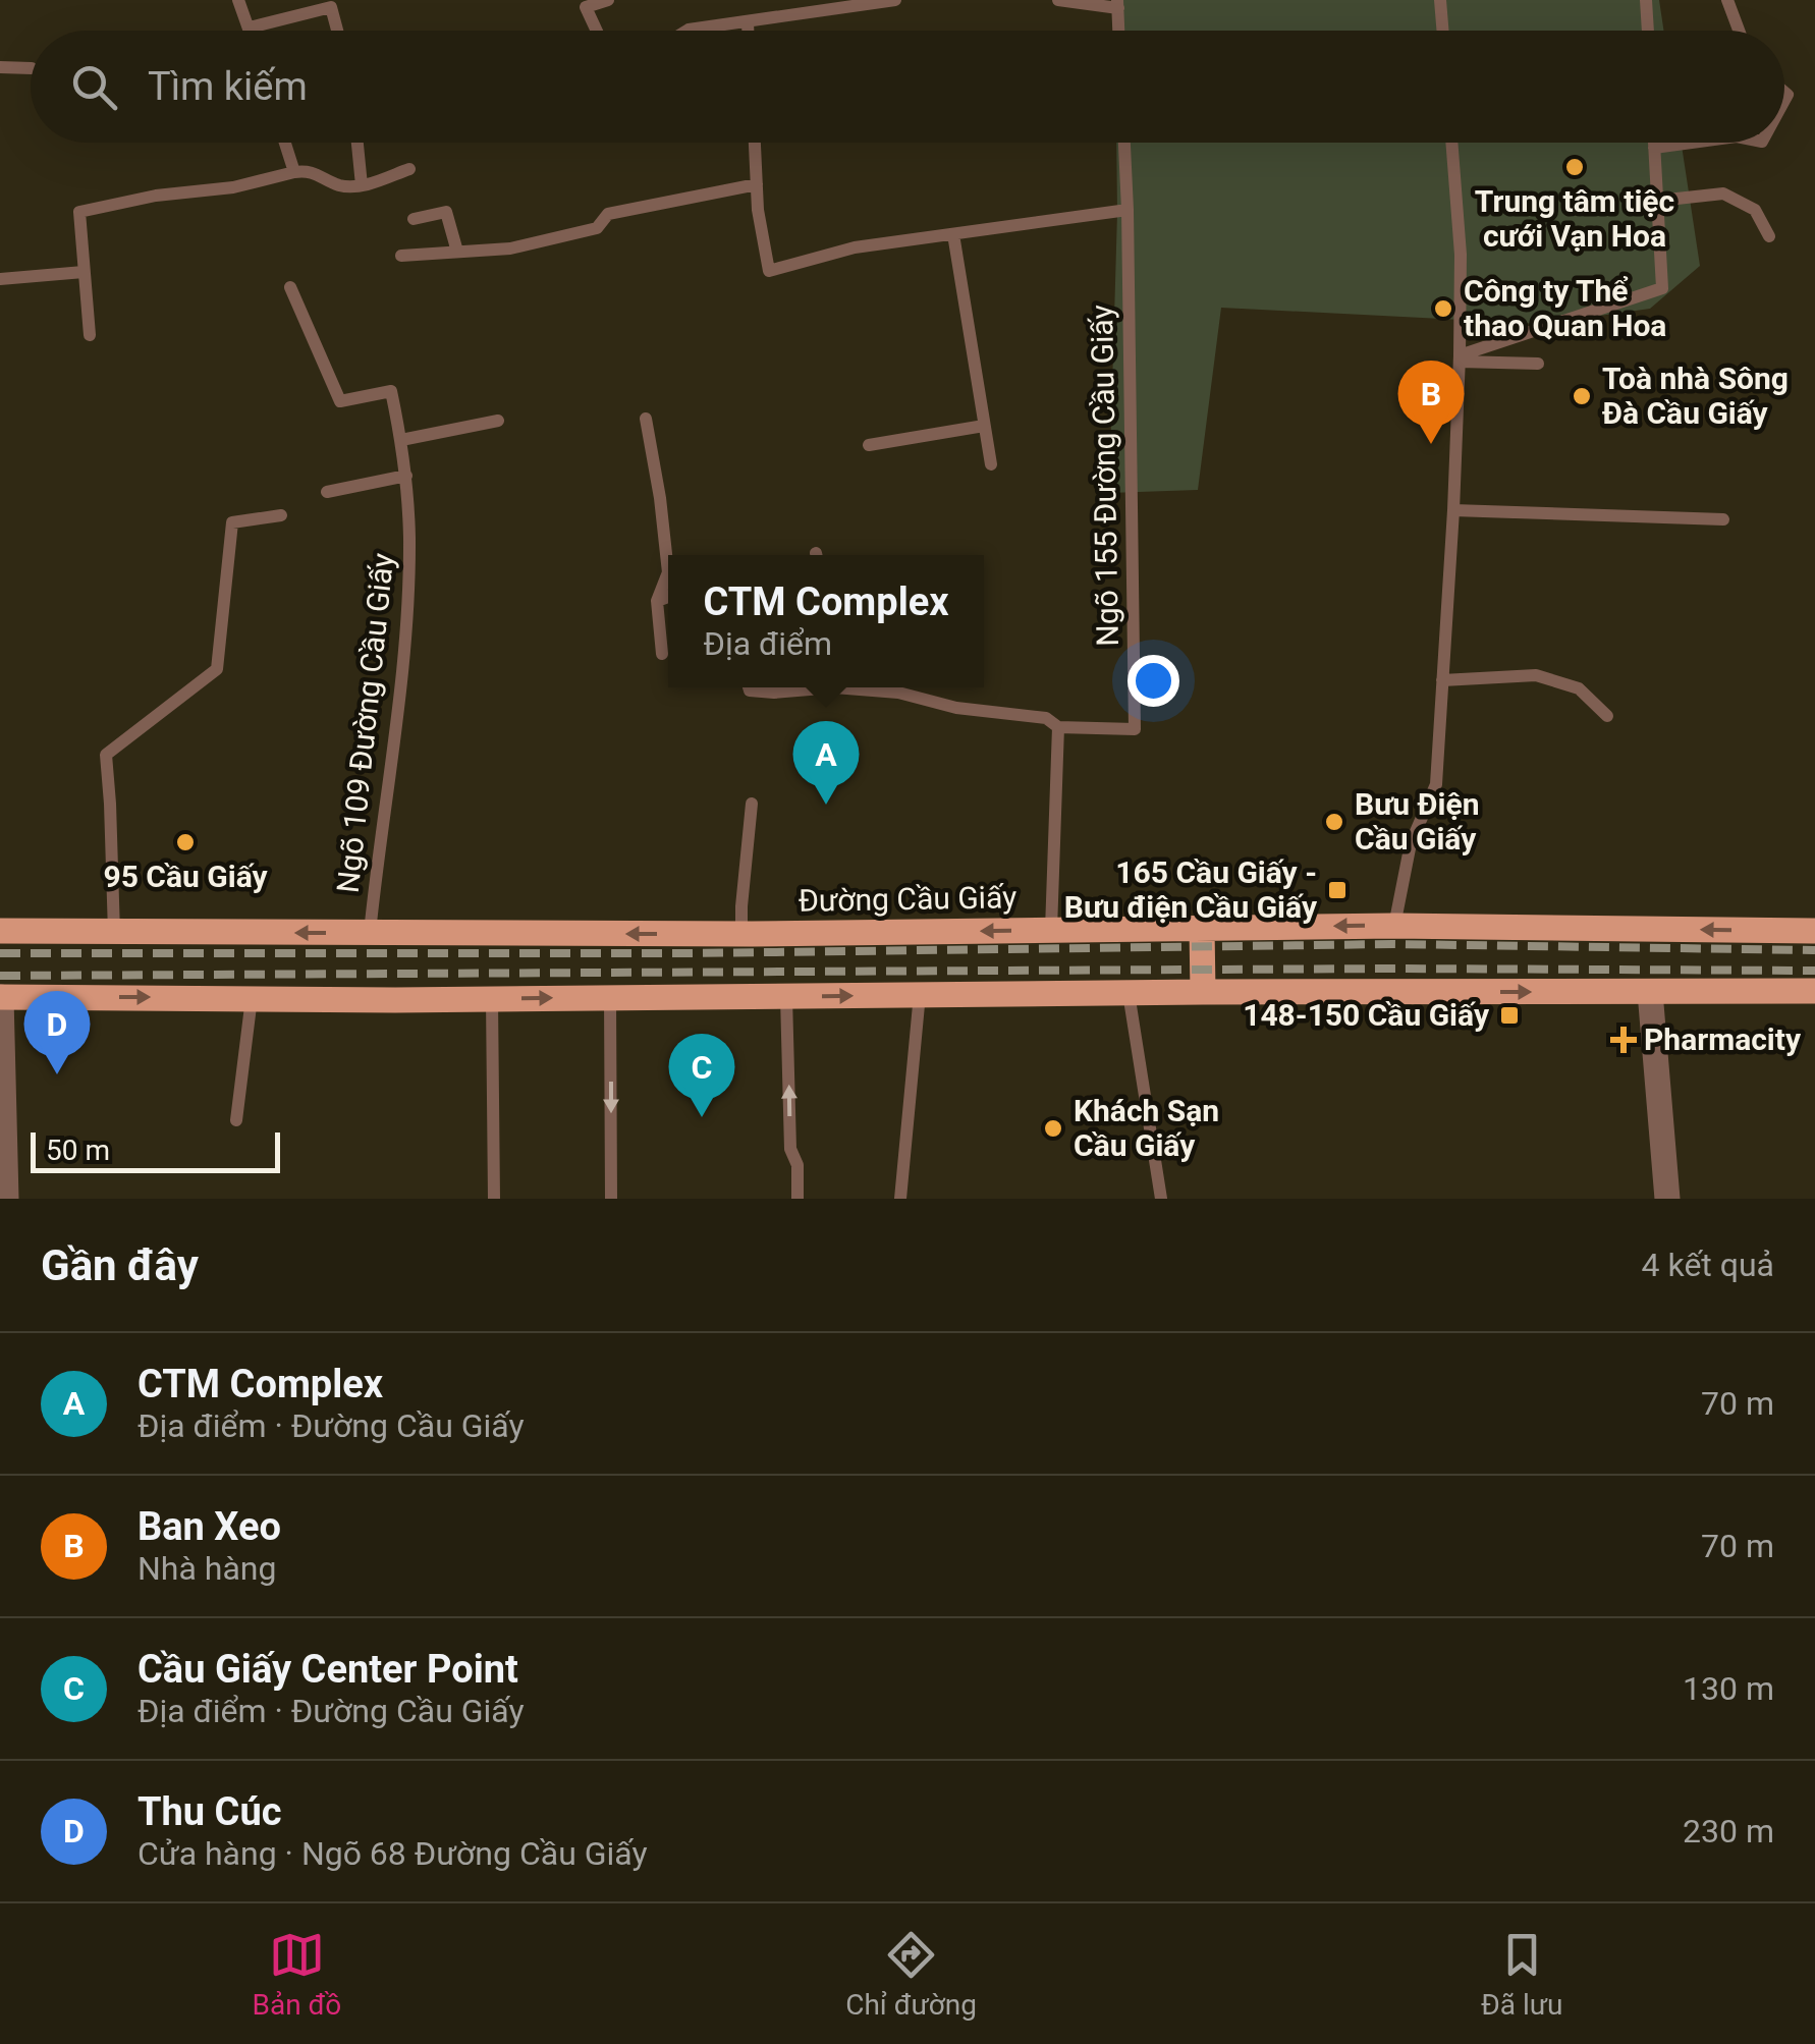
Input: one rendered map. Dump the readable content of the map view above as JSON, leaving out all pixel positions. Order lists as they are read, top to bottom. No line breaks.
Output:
{"streets":{"main road":["Đường Cầu Giấy"],"lane":["Ngõ 155 Đường Cầu Giấy","Ngõ 109 Đường Cầu Giấy"]},"crossings":[["Ngõ 109 Đường Cầu Giấy","Đường Cầu Giấy"]],"places":{"other":["Trung tâm tiệc cưới Vạn Hoa","Công ty Thể thao Quan Hoa","Toà nhà Sông Đà Cầu Giấy","Bưu Điện Cầu Giấy","95 Cầu Giấy","Khách Sạn Cầu Giấy"],"transit":["165 Cầu Giấy - Bưu điện Cầu Giấy","148-150 Cầu Giấy"],"health":["Pharmacity"]},"scale_bar":"50 m","page":{"search":"Tìm kiếm","pins":["B","A","D","C"],"popup":["CTM Complex","Địa điểm"],"scale":"50 m","heading":["Gần đây","4 kết quả"],"list":[{"mark":"A","name":"CTM Complex","note":"Địa điểm · Đường Cầu Giấy","value":"70 m"},{"mark":"B","name":"Ban Xeo","note":"Nhà hàng","value":"70 m"},{"mark":"C","name":"Cầu Giấy Center Point","note":"Địa điểm · Đường Cầu Giấy","value":"130 m"},{"mark":"D","name":"Thu Cúc","note":"Cửa hàng · Ngõ 68 Đường Cầu Giấy","value":"230 m"}],"nav":["Bản đồ","Chỉ đường","Đã lưu"]}}
